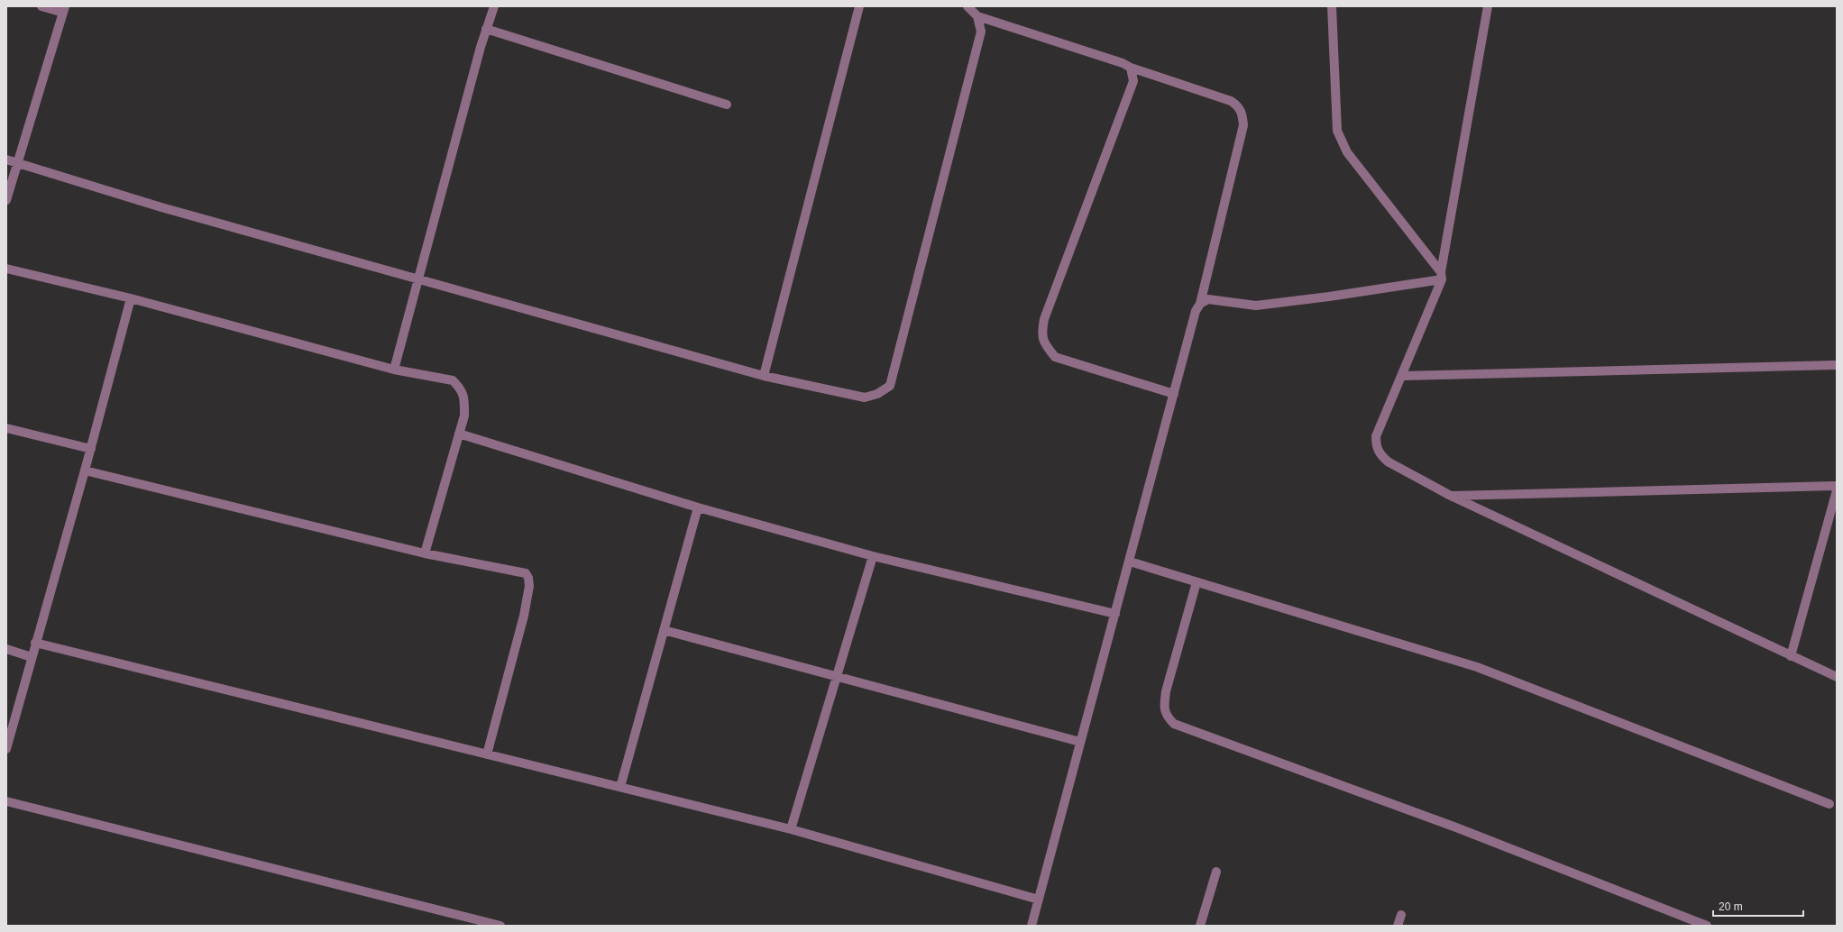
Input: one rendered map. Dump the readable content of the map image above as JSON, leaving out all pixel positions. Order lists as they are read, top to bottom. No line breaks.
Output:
{"scale_bar":"20 m"}
